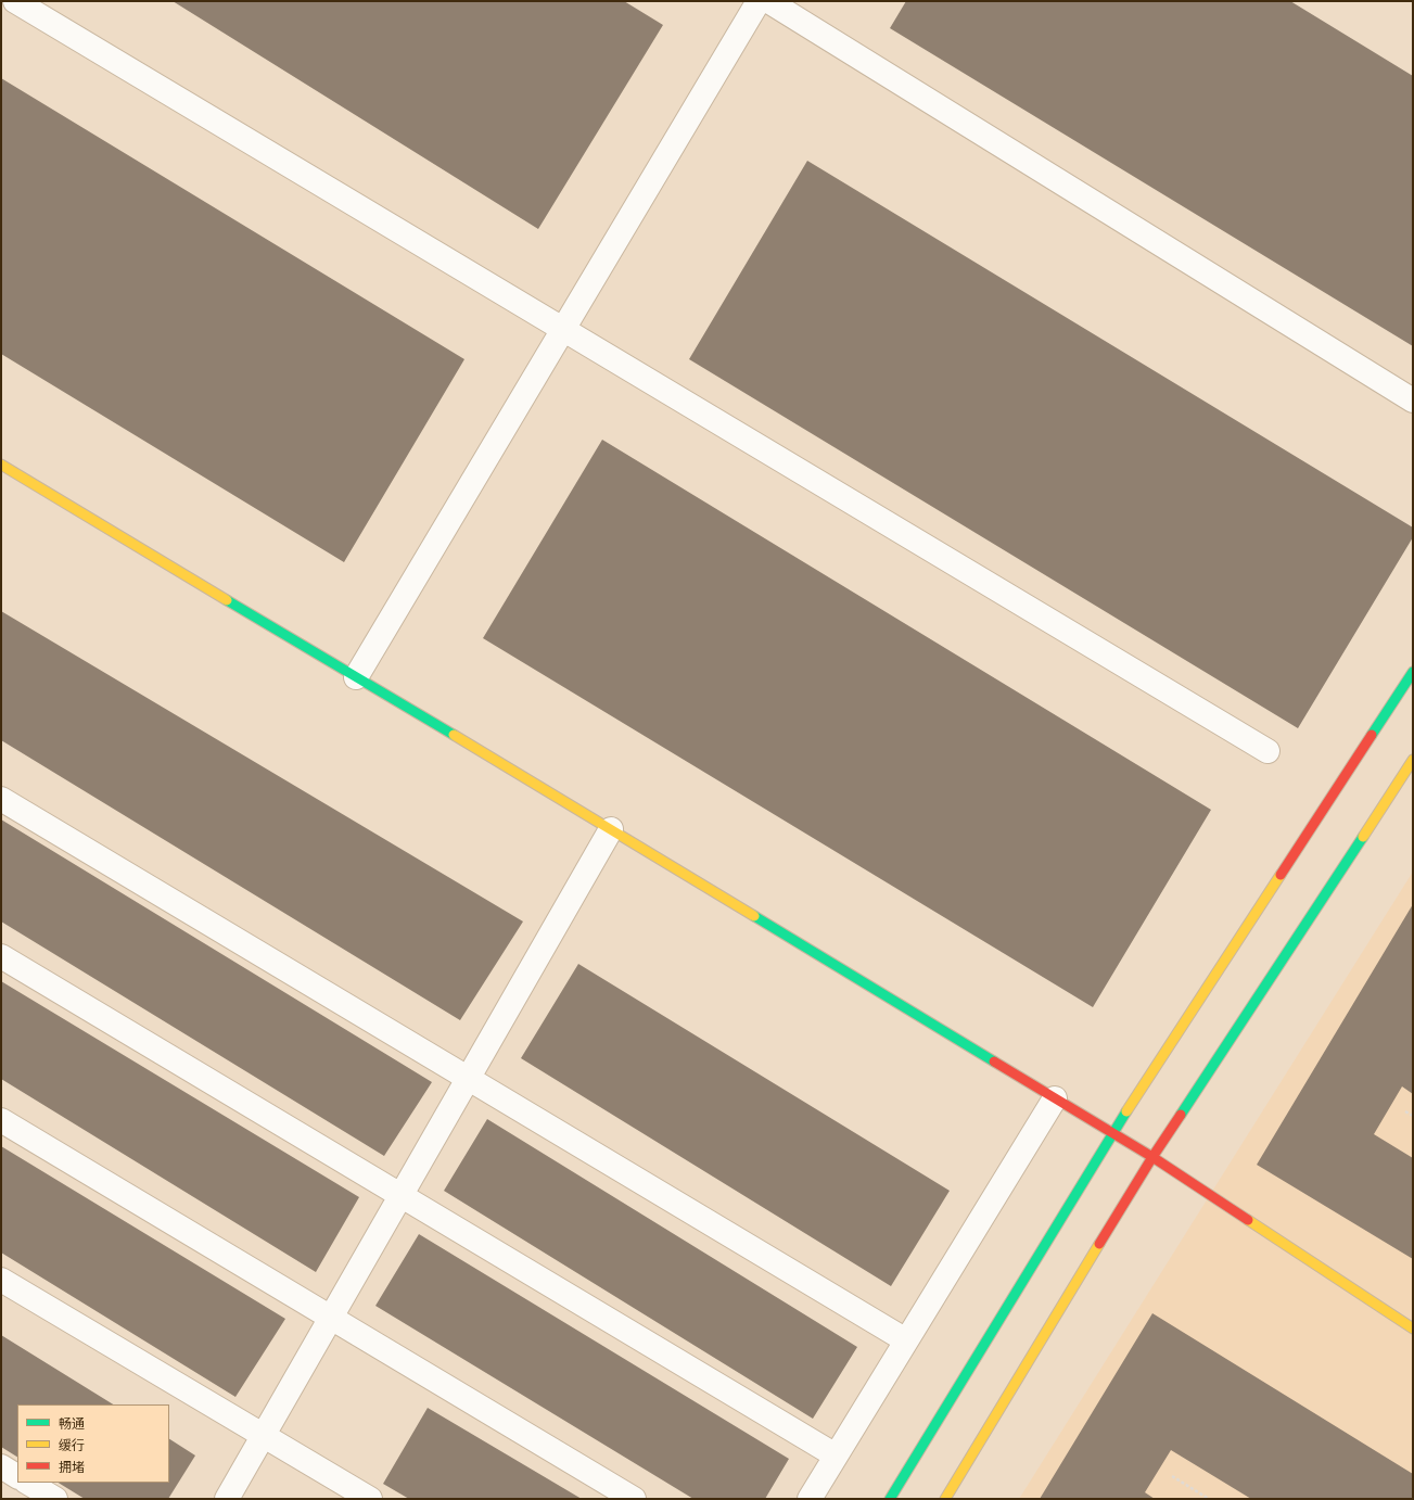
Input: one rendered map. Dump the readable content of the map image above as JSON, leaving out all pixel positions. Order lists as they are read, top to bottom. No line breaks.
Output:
{"legend":["畅通","缓行","拥堵"]}
